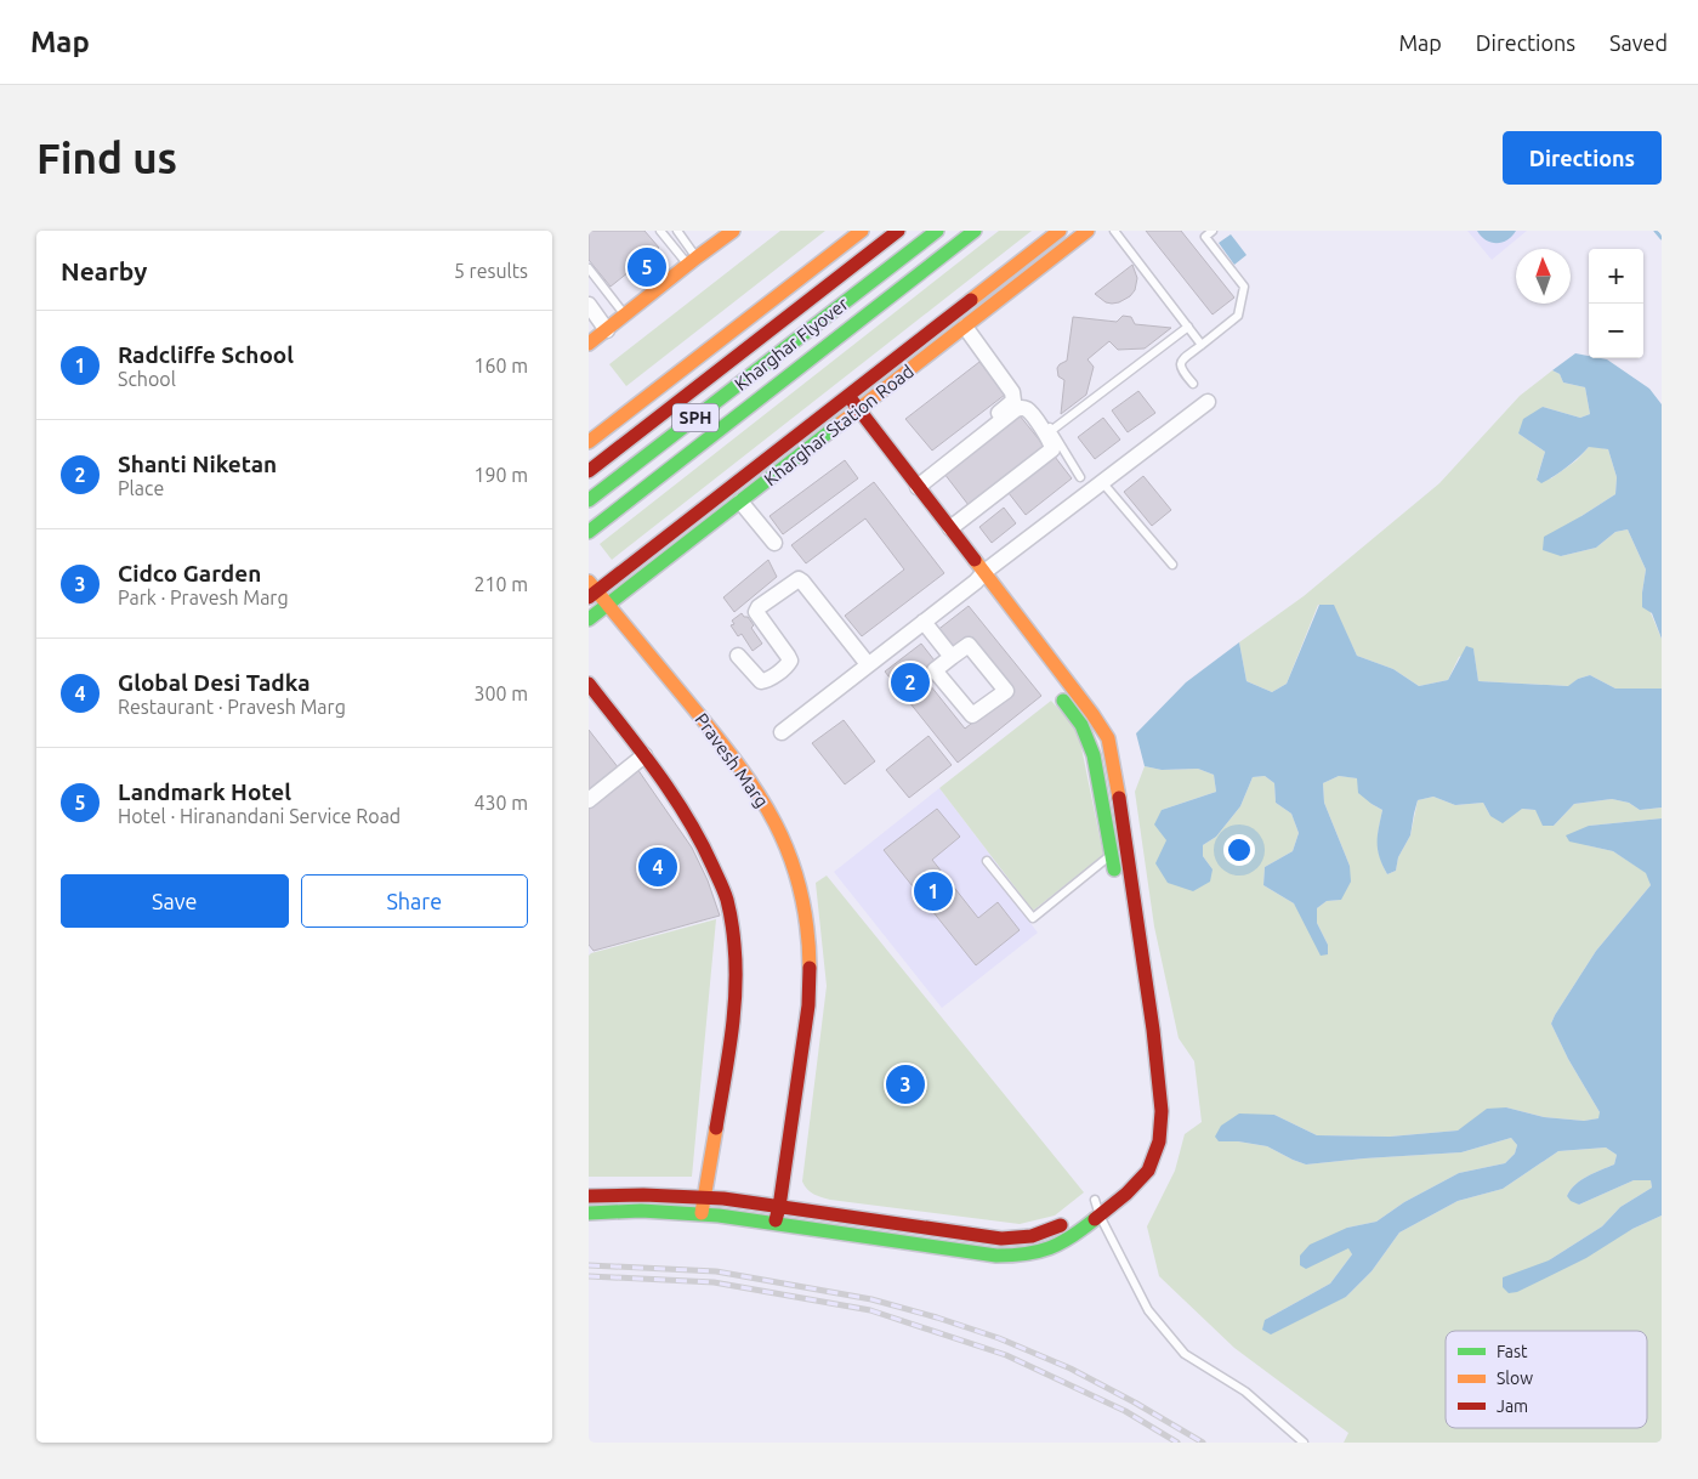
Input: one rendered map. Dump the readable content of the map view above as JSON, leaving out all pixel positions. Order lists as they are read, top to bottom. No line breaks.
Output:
{"streets":{"main road":["Kharghar Flyover","SPH","Kharghar Station Road","Pravesh Marg"]},"crossings":[["Kharghar Station Road","Pravesh Marg"]],"legend":["Fast","Slow","Jam"],"north":"top","page":{"header":"Map","nav":["Map","Directions","Saved"],"buttons":["Directions",["Save","Share"]],"title":"Find us","heading":["Nearby","5 results"],"pins":["5","2","4","1","3"],"map_buttons":["+","−"],"list":[{"mark":"1","name":"Radcliffe School","note":"School","value":"160 m"},{"mark":"2","name":"Shanti Niketan","note":"Place","value":"190 m"},{"mark":"3","name":"Cidco Garden","note":"Park · Pravesh Marg","value":"210 m"},{"mark":"4","name":"Global Desi Tadka","note":"Restaurant · Pravesh Marg","value":"300 m"},{"mark":"5","name":"Landmark Hotel","note":"Hotel · Hiranandani Service Road","value":"430 m"}]}}
